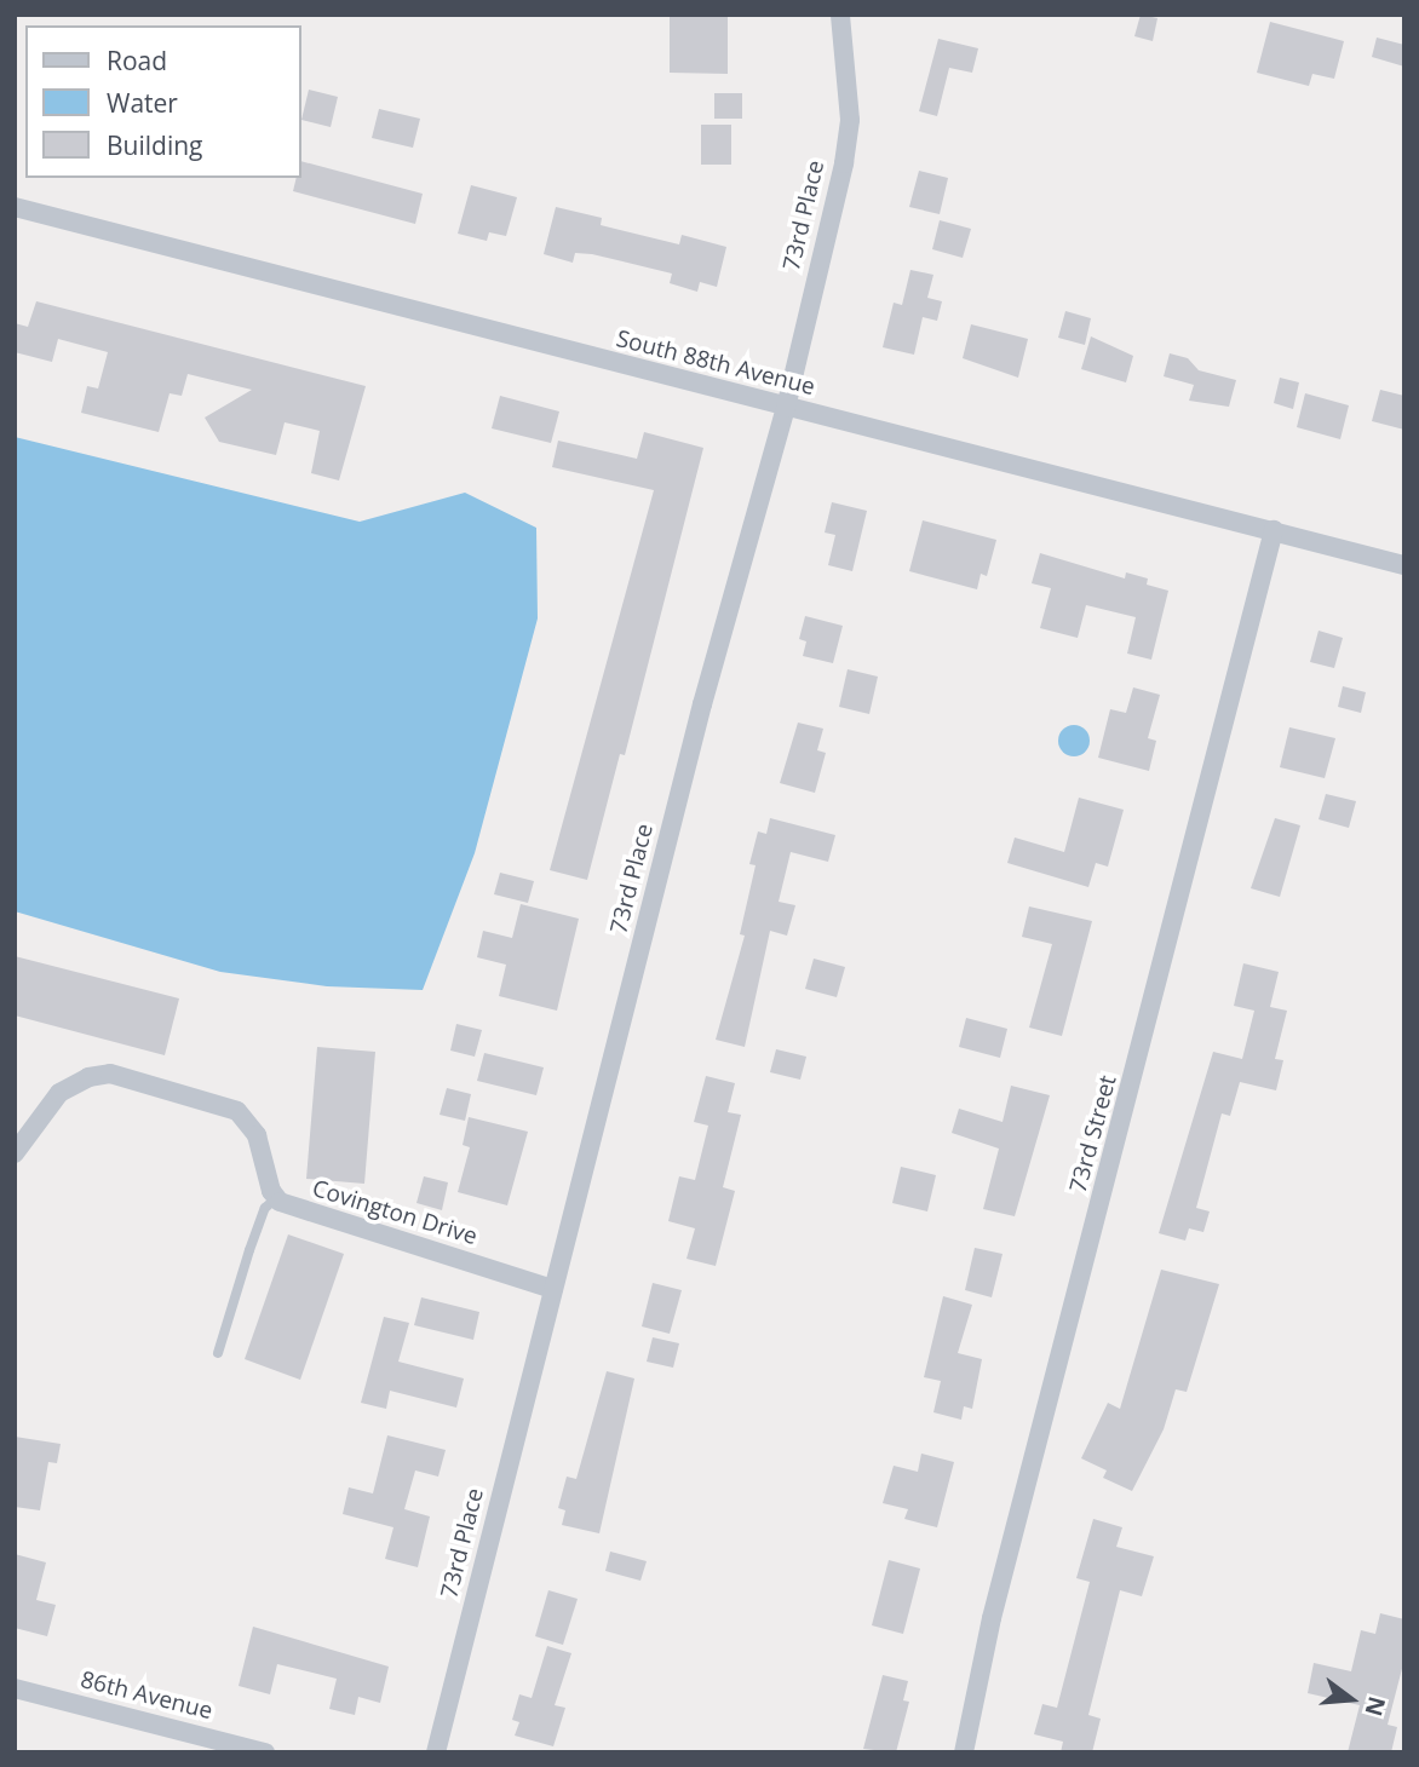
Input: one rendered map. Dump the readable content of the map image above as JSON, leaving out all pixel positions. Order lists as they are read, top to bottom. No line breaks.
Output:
{"streets":{"street":["73rd Place","South 88th Avenue","73rd Street","Covington Drive","86th Avenue"]},"crossings":[["73rd Place","South 88th Avenue"],["73rd Place","Covington Drive"],["South 88th Avenue","73rd Street"]],"legend":["Road","Water","Building"],"north":"right"}
